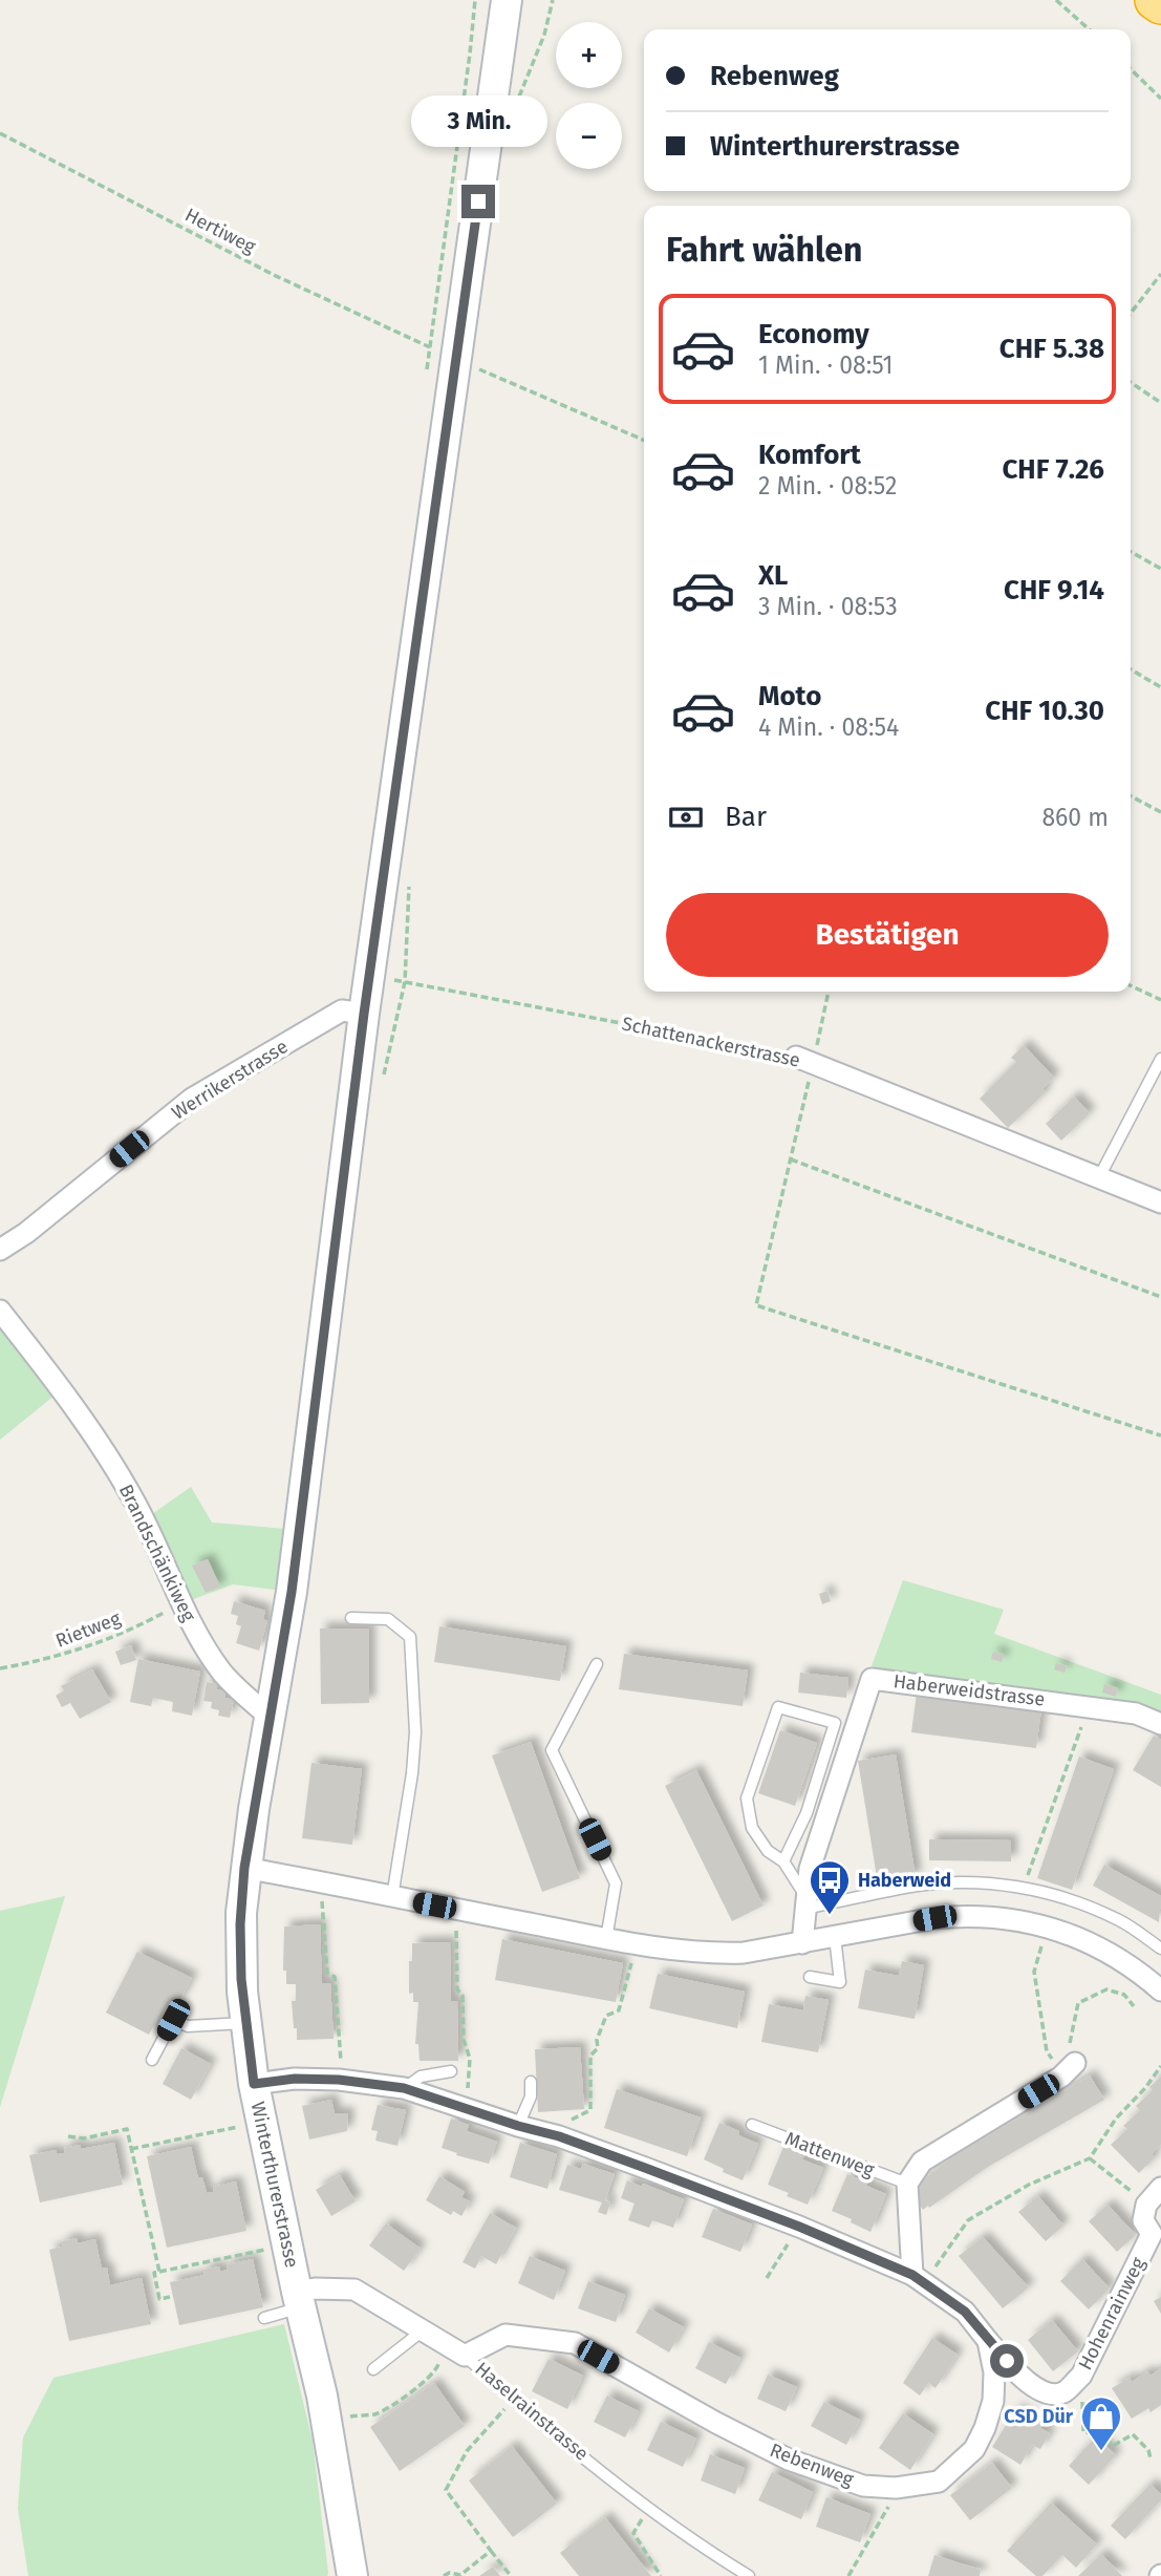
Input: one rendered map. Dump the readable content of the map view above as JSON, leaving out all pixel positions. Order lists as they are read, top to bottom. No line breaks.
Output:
{"streets":{"main road":["Winterthurerstrasse"],"street":["Schattenackerstrasse","Werrikerstrasse","Brandschänkiweg","Haberweidstrasse","Hohenrainweg","Haselrainstrasse","Rebenweg"],"lane":["Mattenweg"],"path":["Hertiweg","Rietweg"]},"crossings":[["Schattenackerstrasse","Winterthurerstrasse"],["Werrikerstrasse","Winterthurerstrasse"],["Brandschänkiweg","Rietweg"],["Brandschänkiweg","Winterthurerstrasse"],["Winterthurerstrasse","Haselrainstrasse"],["Winterthurerstrasse","Rebenweg"],["Hohenrainweg","Rebenweg"],["Haselrainstrasse","Rebenweg"]],"places":{"bus stop":["Haberweid"],"shop":["CSD Dür"]},"page":{"map_buttons":["+","−"],"banner":["Rebenweg","Winterthurerstrasse"],"bubble":"3 Min.","heading":"Fahrt wählen","list":[{"name":"Economy","note":"1 Min. · 08:51","value":"CHF 5.38"},{"name":"Komfort","note":"2 Min. · 08:52","value":"CHF 7.26"},{"name":"XL","note":"3 Min. · 08:53","value":"CHF 9.14"},{"name":"Moto","note":"4 Min. · 08:54","value":"CHF 10.30"}],"pay":["Bar","860 m"],"buttons":"Bestätigen"}}
